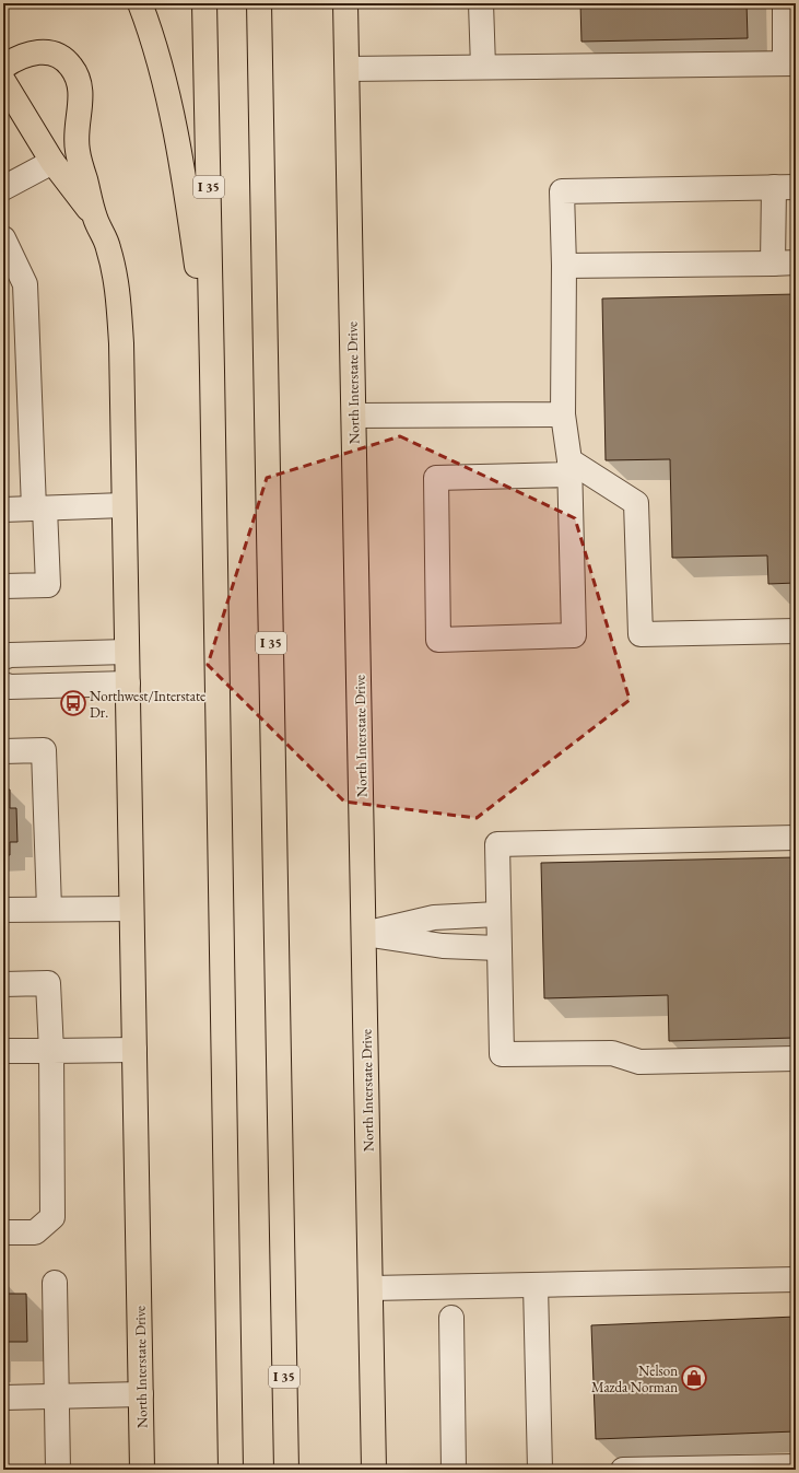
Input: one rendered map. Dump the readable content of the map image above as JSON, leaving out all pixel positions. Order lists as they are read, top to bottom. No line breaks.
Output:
{"streets":{"main road":["I 35","North Interstate Drive"]},"places":{"bus stop":["Northwest/Interstate Dr."],"shop":["Nelson Mazda Norman"]}}
